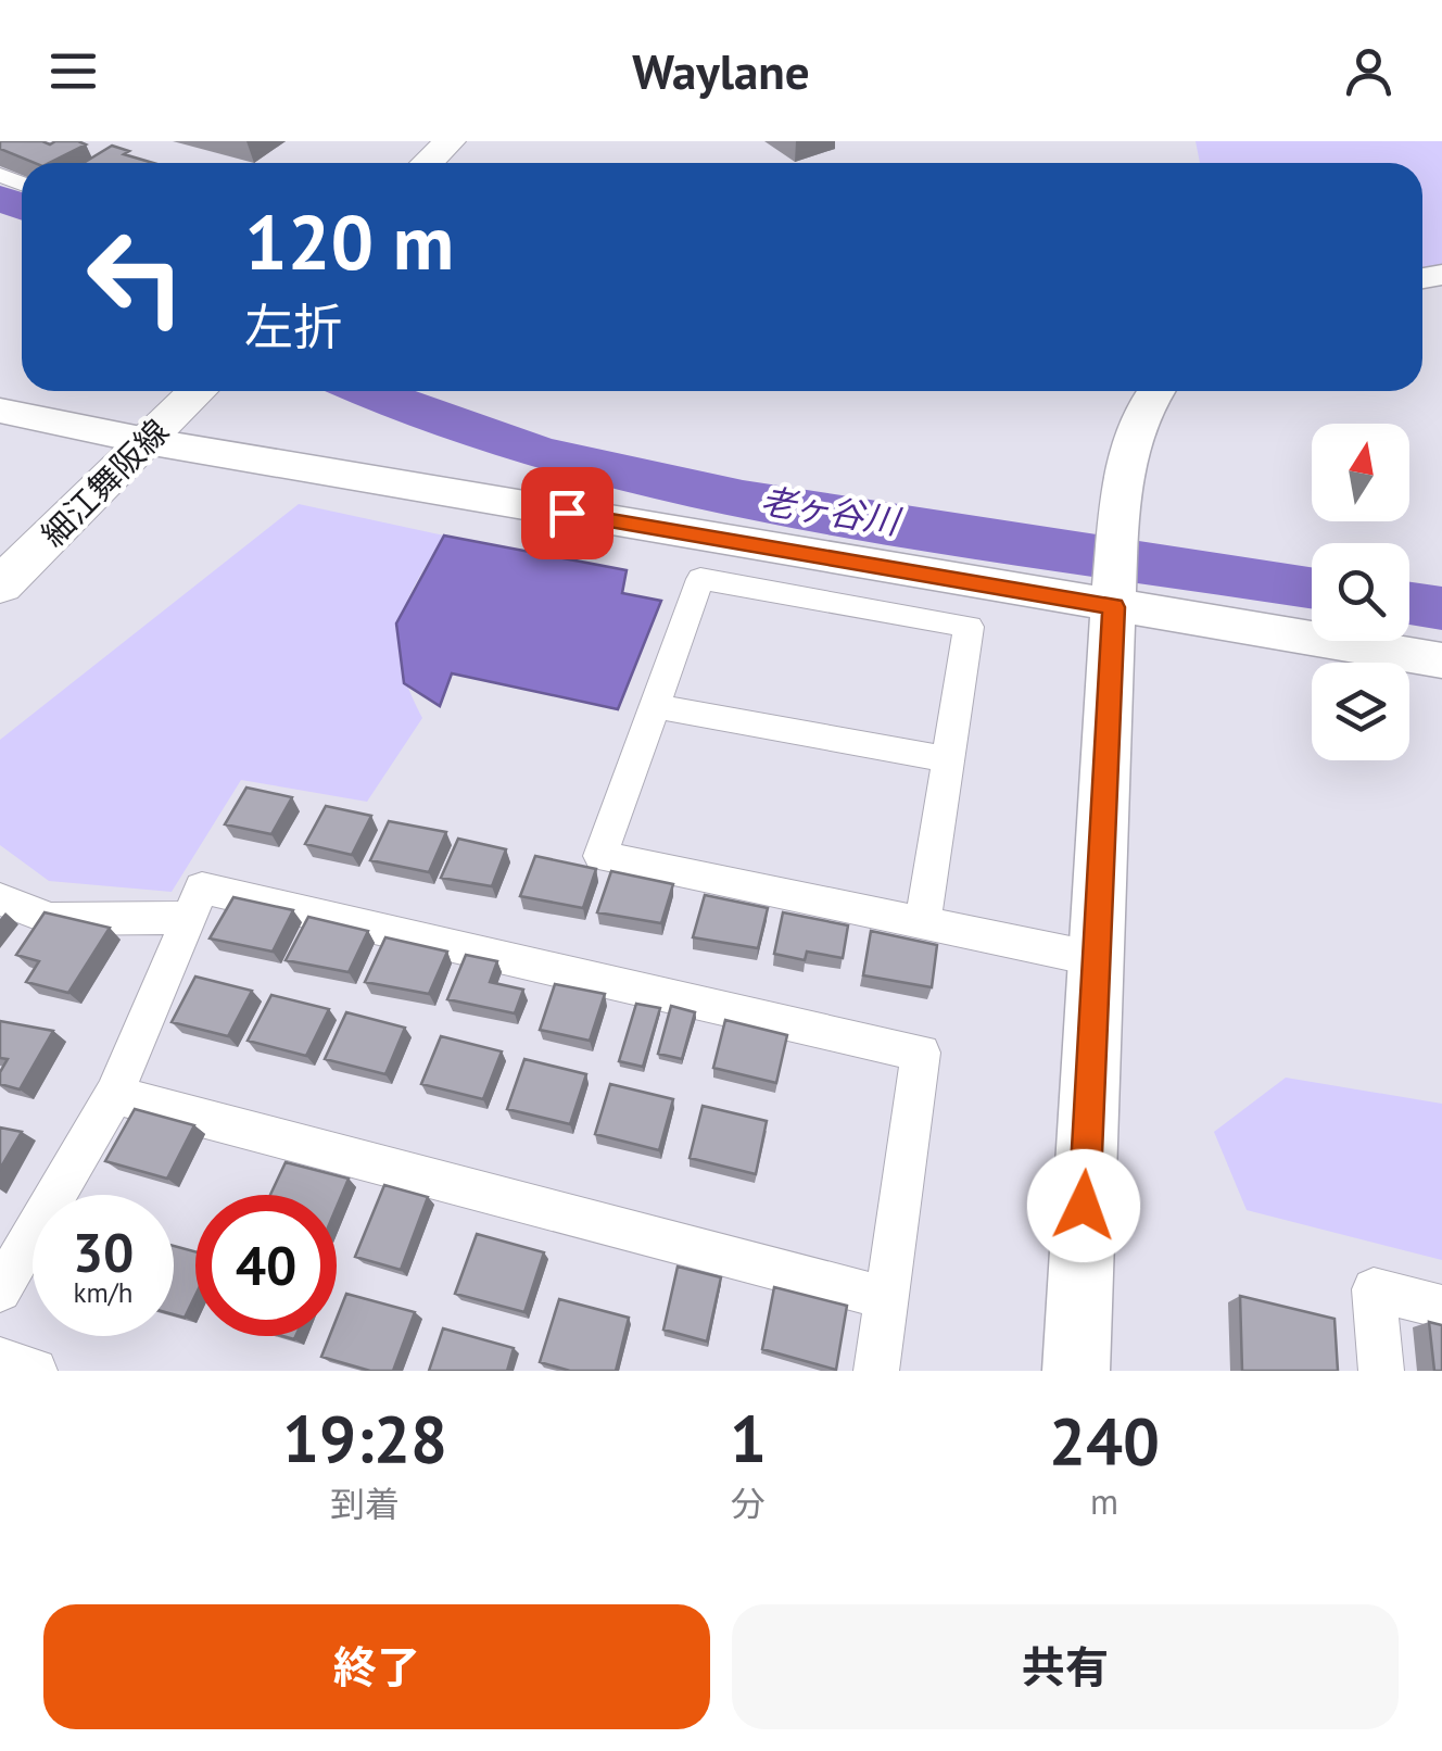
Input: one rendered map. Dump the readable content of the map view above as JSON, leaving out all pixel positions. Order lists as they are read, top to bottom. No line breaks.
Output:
{"streets":{"main road":["細江舞阪線"]},"water":["老ヶ谷川"],"north":"top","page":{"header":"Waylane","turn":["120 m","左折"],"speed":"30 km/h","limit":"40","eta":["19:28","到着","1","分","240","m"],"buttons":["終了","共有"]}}
